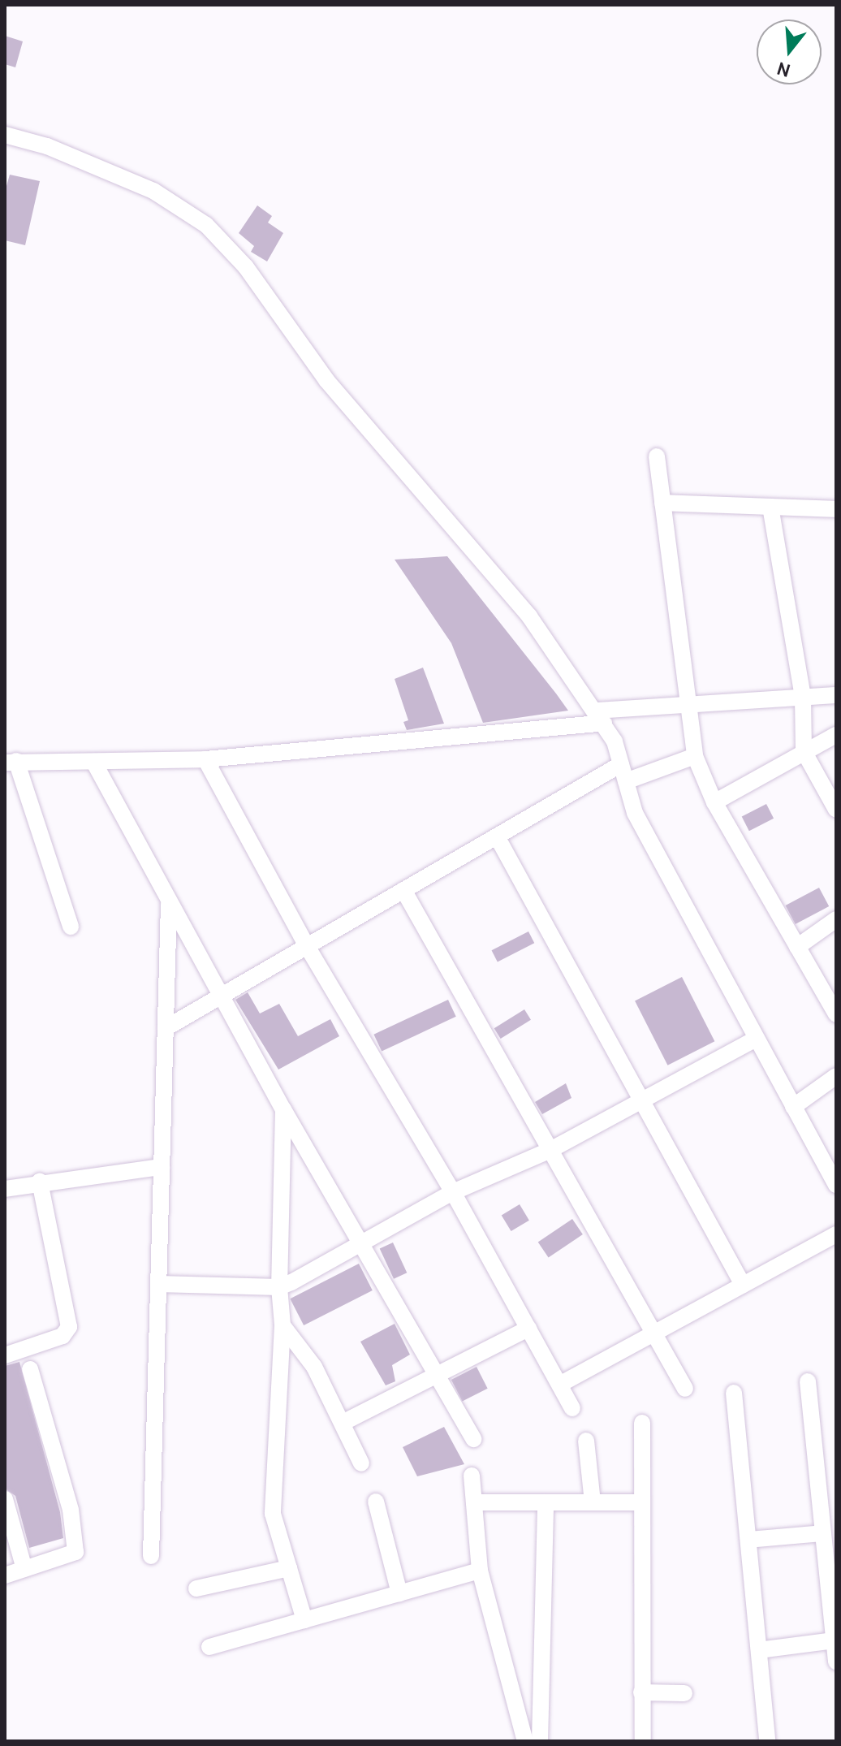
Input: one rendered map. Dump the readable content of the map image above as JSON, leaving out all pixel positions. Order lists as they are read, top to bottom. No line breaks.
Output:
{"north":"bottom"}
